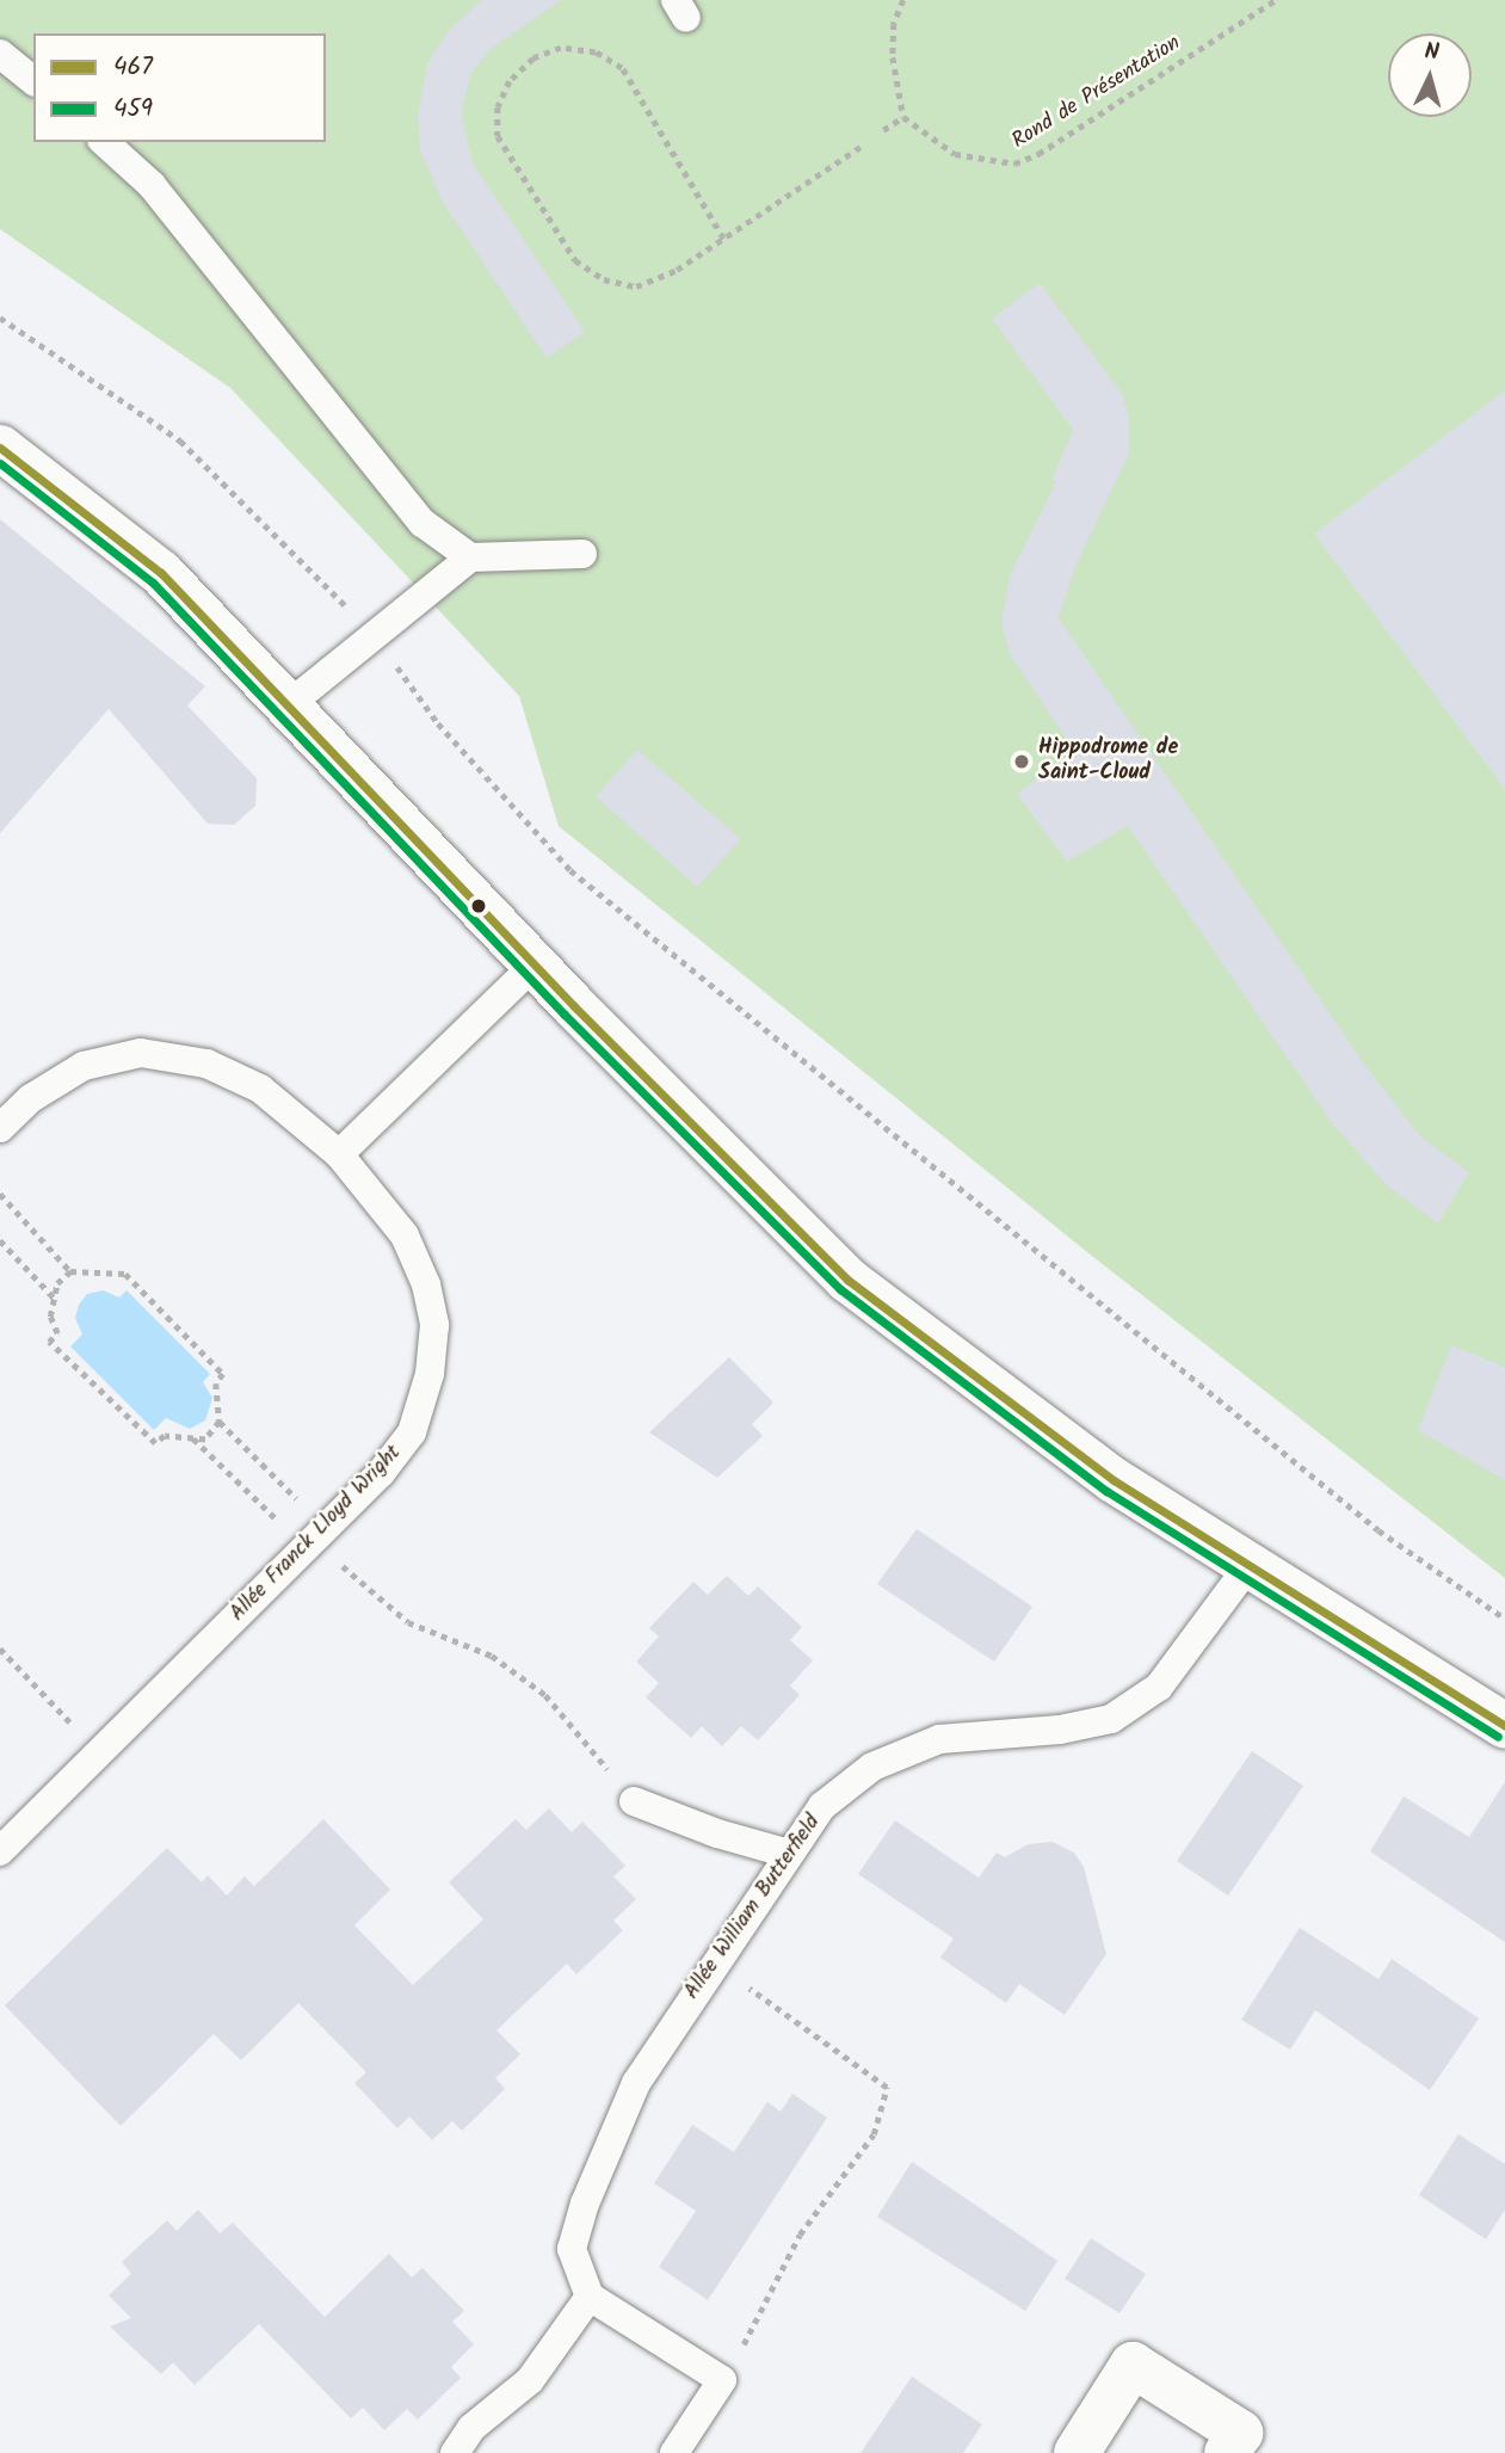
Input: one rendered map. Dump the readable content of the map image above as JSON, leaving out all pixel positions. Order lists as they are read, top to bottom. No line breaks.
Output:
{"streets":{"lane":["Allée Franck Lloyd Wright","Allée William Butterfield"],"path":["Rond de Présentation"]},"places":["Hippodrome de Saint-Cloud"],"lines":["transit line 467","transit line 459"],"legend":["467","459"],"north":"top"}
